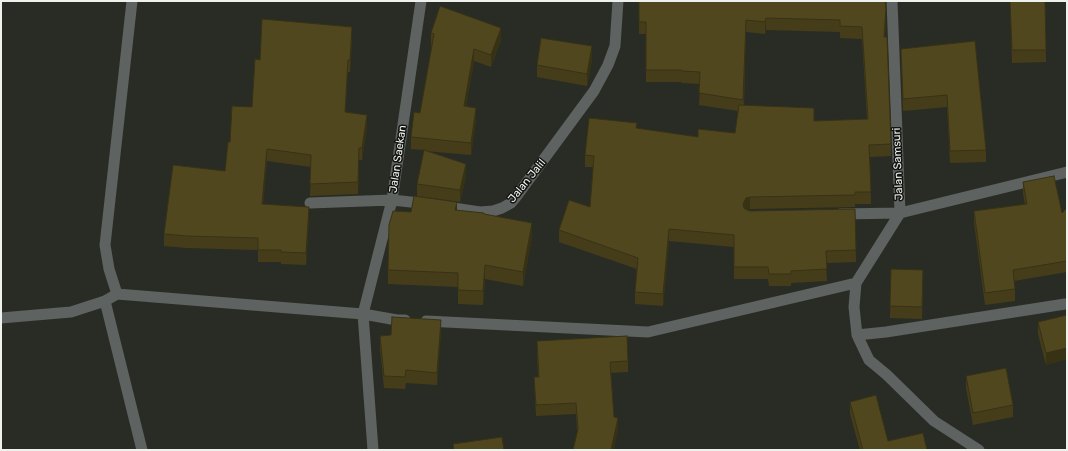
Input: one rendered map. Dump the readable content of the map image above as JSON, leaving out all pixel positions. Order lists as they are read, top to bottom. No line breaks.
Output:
{"streets":{"street":["Jalan Saekan","Jalan Samsuri","Jalan Jalil"]},"crossings":[["Jalan Saekan","Jalan Jalil"]]}
